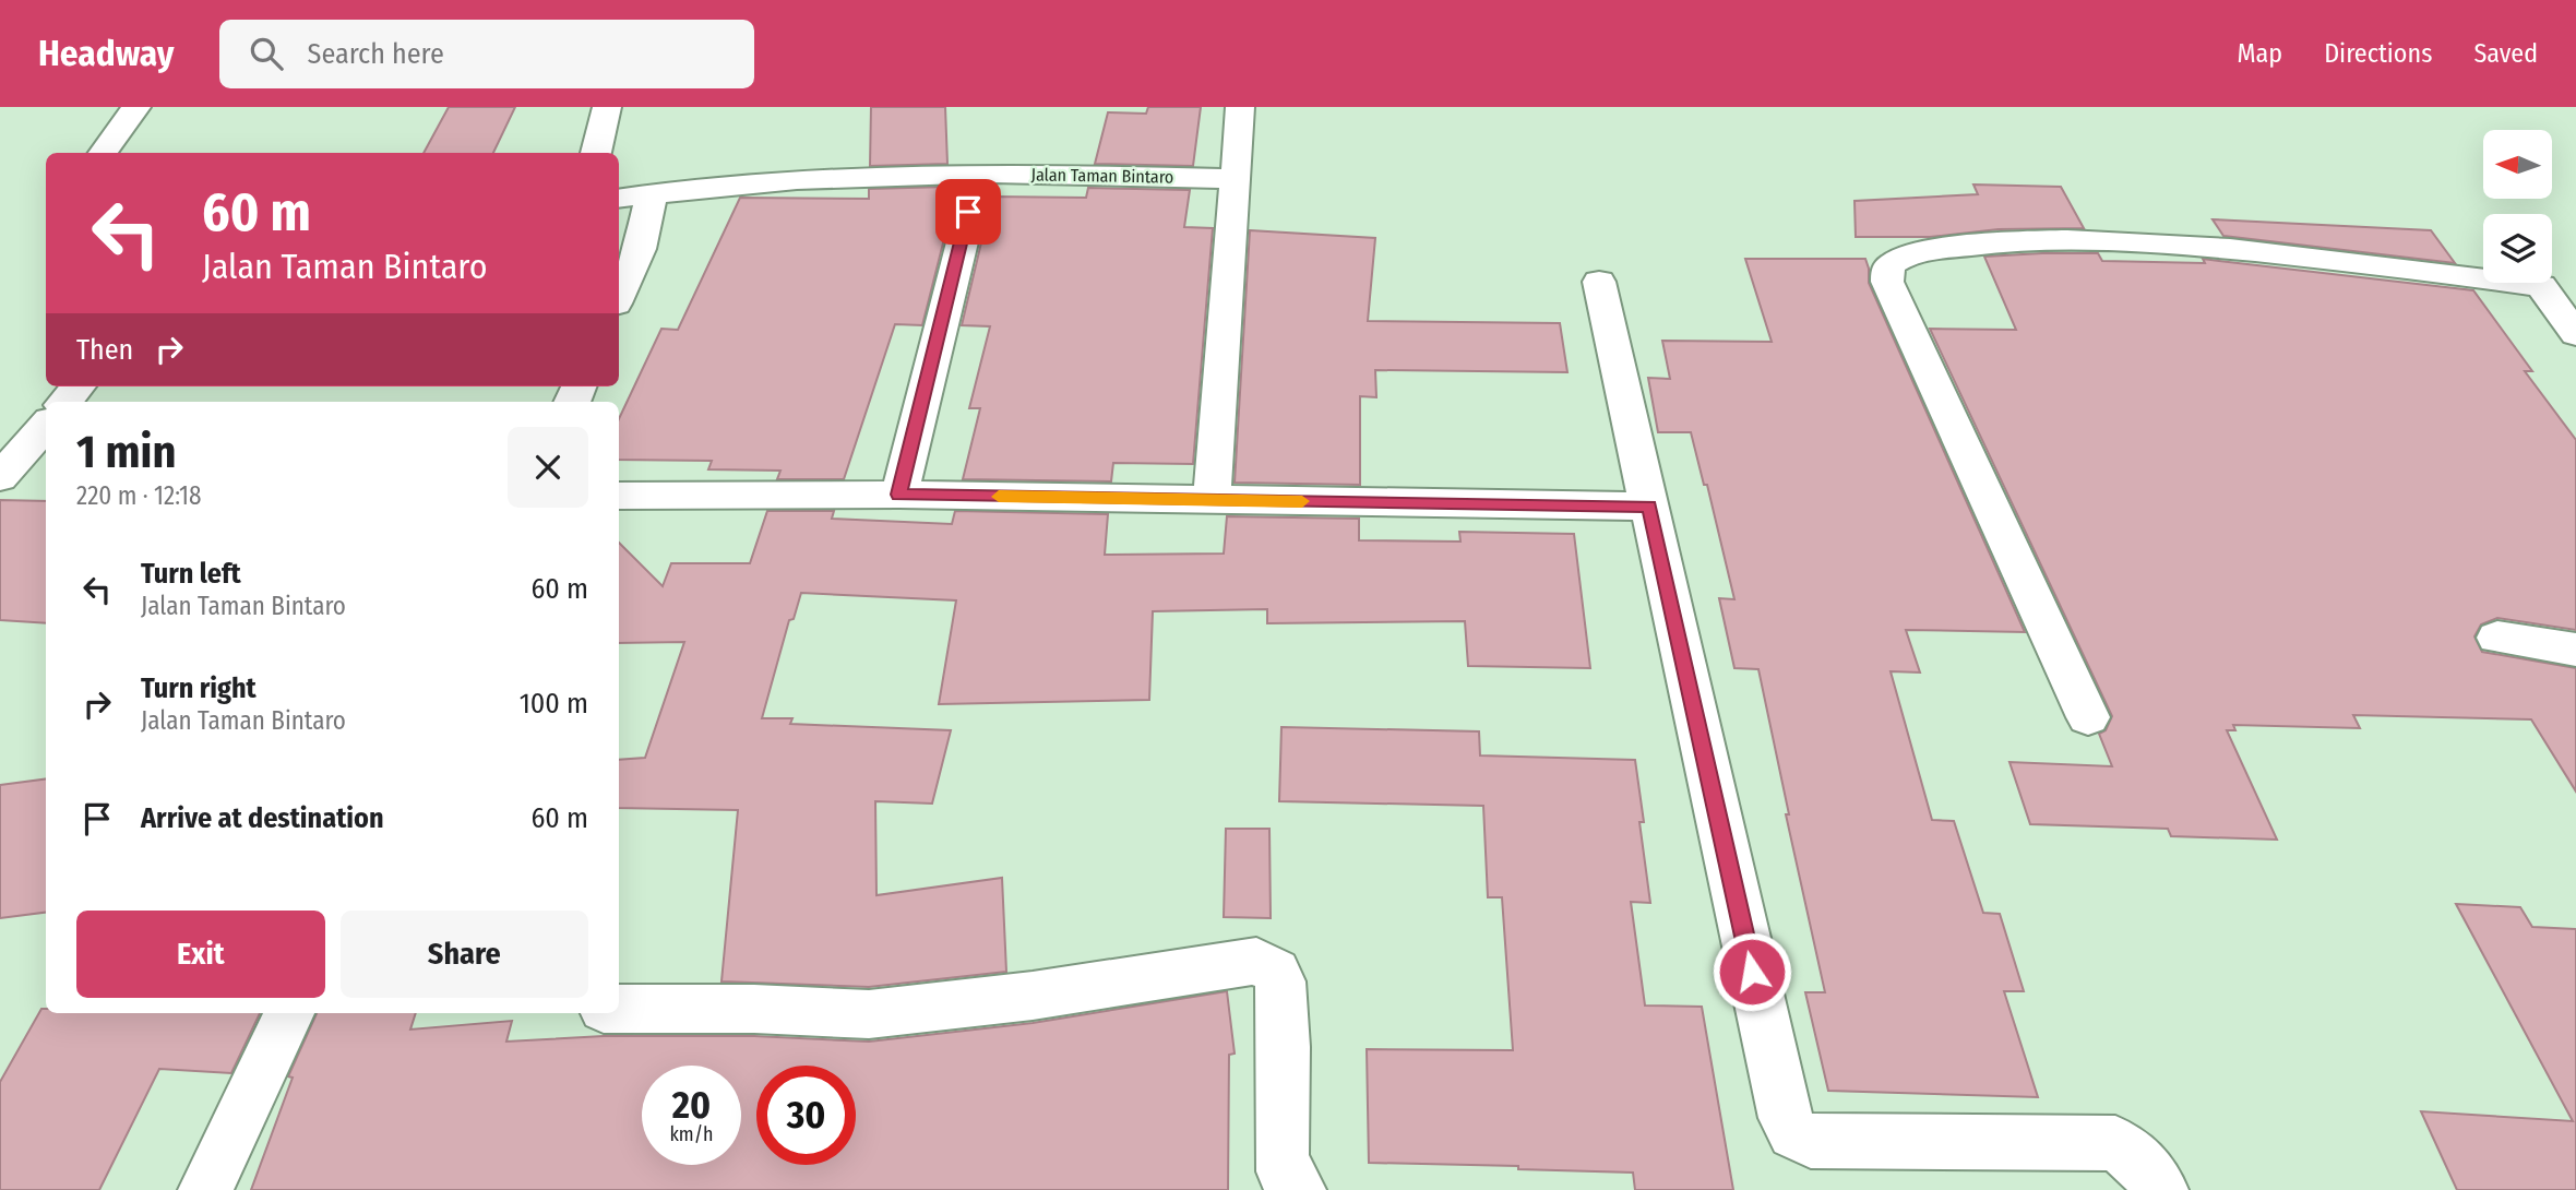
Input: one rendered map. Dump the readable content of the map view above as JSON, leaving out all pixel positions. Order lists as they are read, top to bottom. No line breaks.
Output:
{"streets":{"street":["Jalan Taman Bintaro"]},"north":"left","page":{"header":"Headway","search":"Search here","nav":["Map","Directions","Saved"],"turn":["60 m","Jalan Taman Bintaro"],"then":"Then","heading":["1 min","220 m · 12:18"],"list":[{"name":"Turn left","note":"Jalan Taman Bintaro","value":"60 m"},{"name":"Turn right","note":"Jalan Taman Bintaro","value":"100 m"},{"name":"Arrive at destination","value":"60 m"}],"buttons":["Exit","Share"],"speed":"20 km/h","limit":"30"}}
